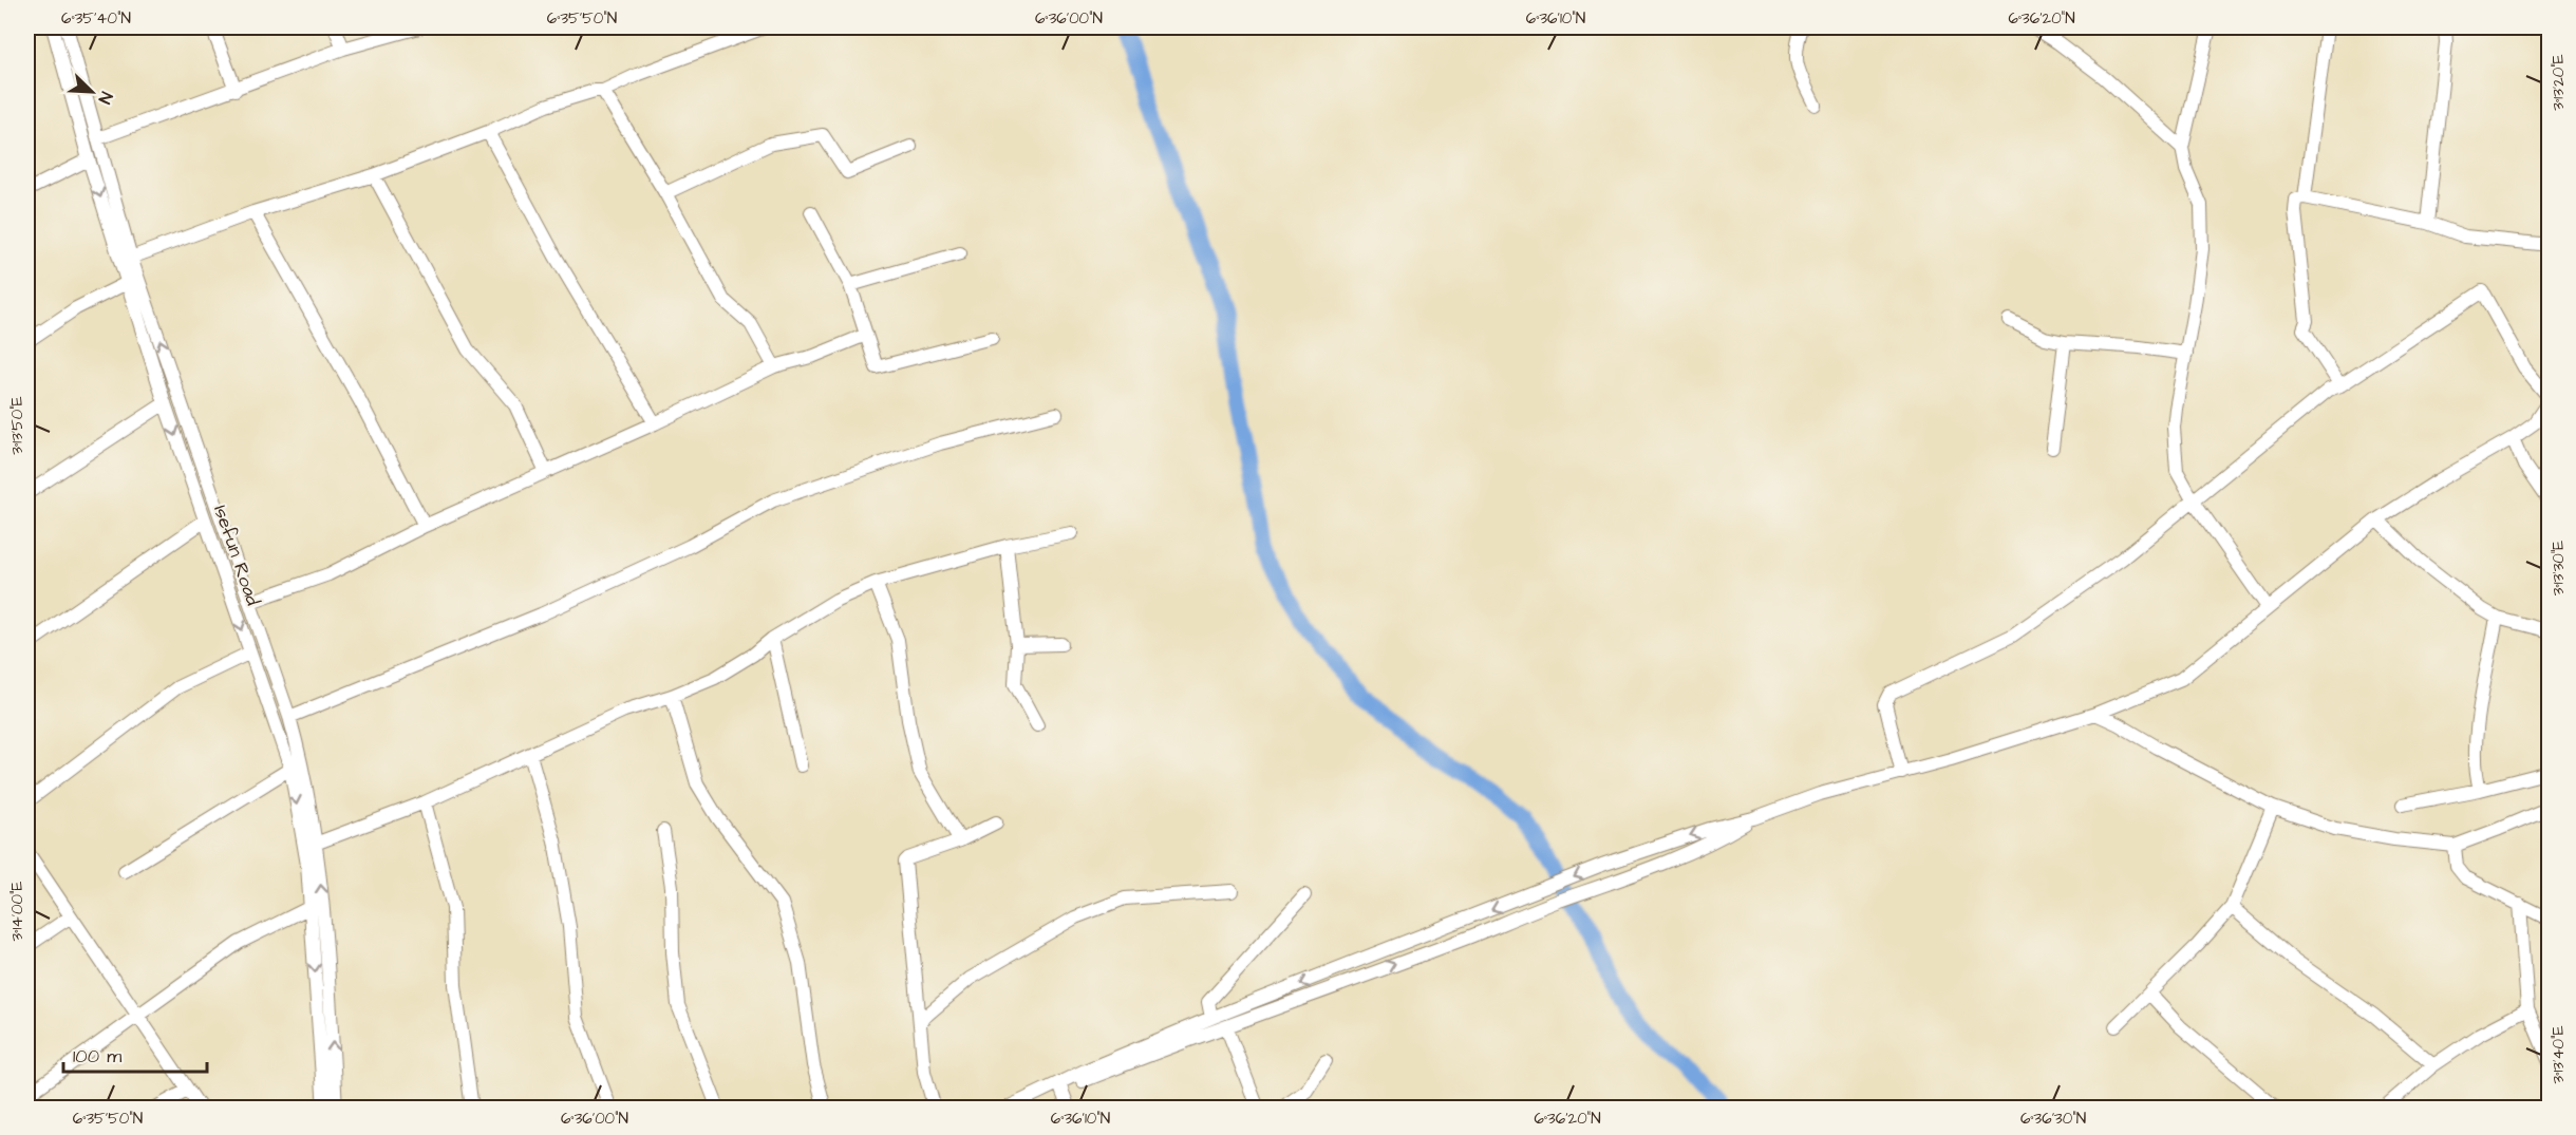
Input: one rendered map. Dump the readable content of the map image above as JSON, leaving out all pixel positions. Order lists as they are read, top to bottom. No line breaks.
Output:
{"streets":{"street":["Isefun Road"]},"scale_bar":"100 m","north":"bottom right","coordinates":["6°35'40\"N","6°35'50\"N","6°36'00\"N","6°36'10\"N","6°36'20\"N","3°13'20\"E","3°13'50\"E","3°13'30\"E","3°14'00\"E","3°13'40\"E","6°36'30\"N"]}
